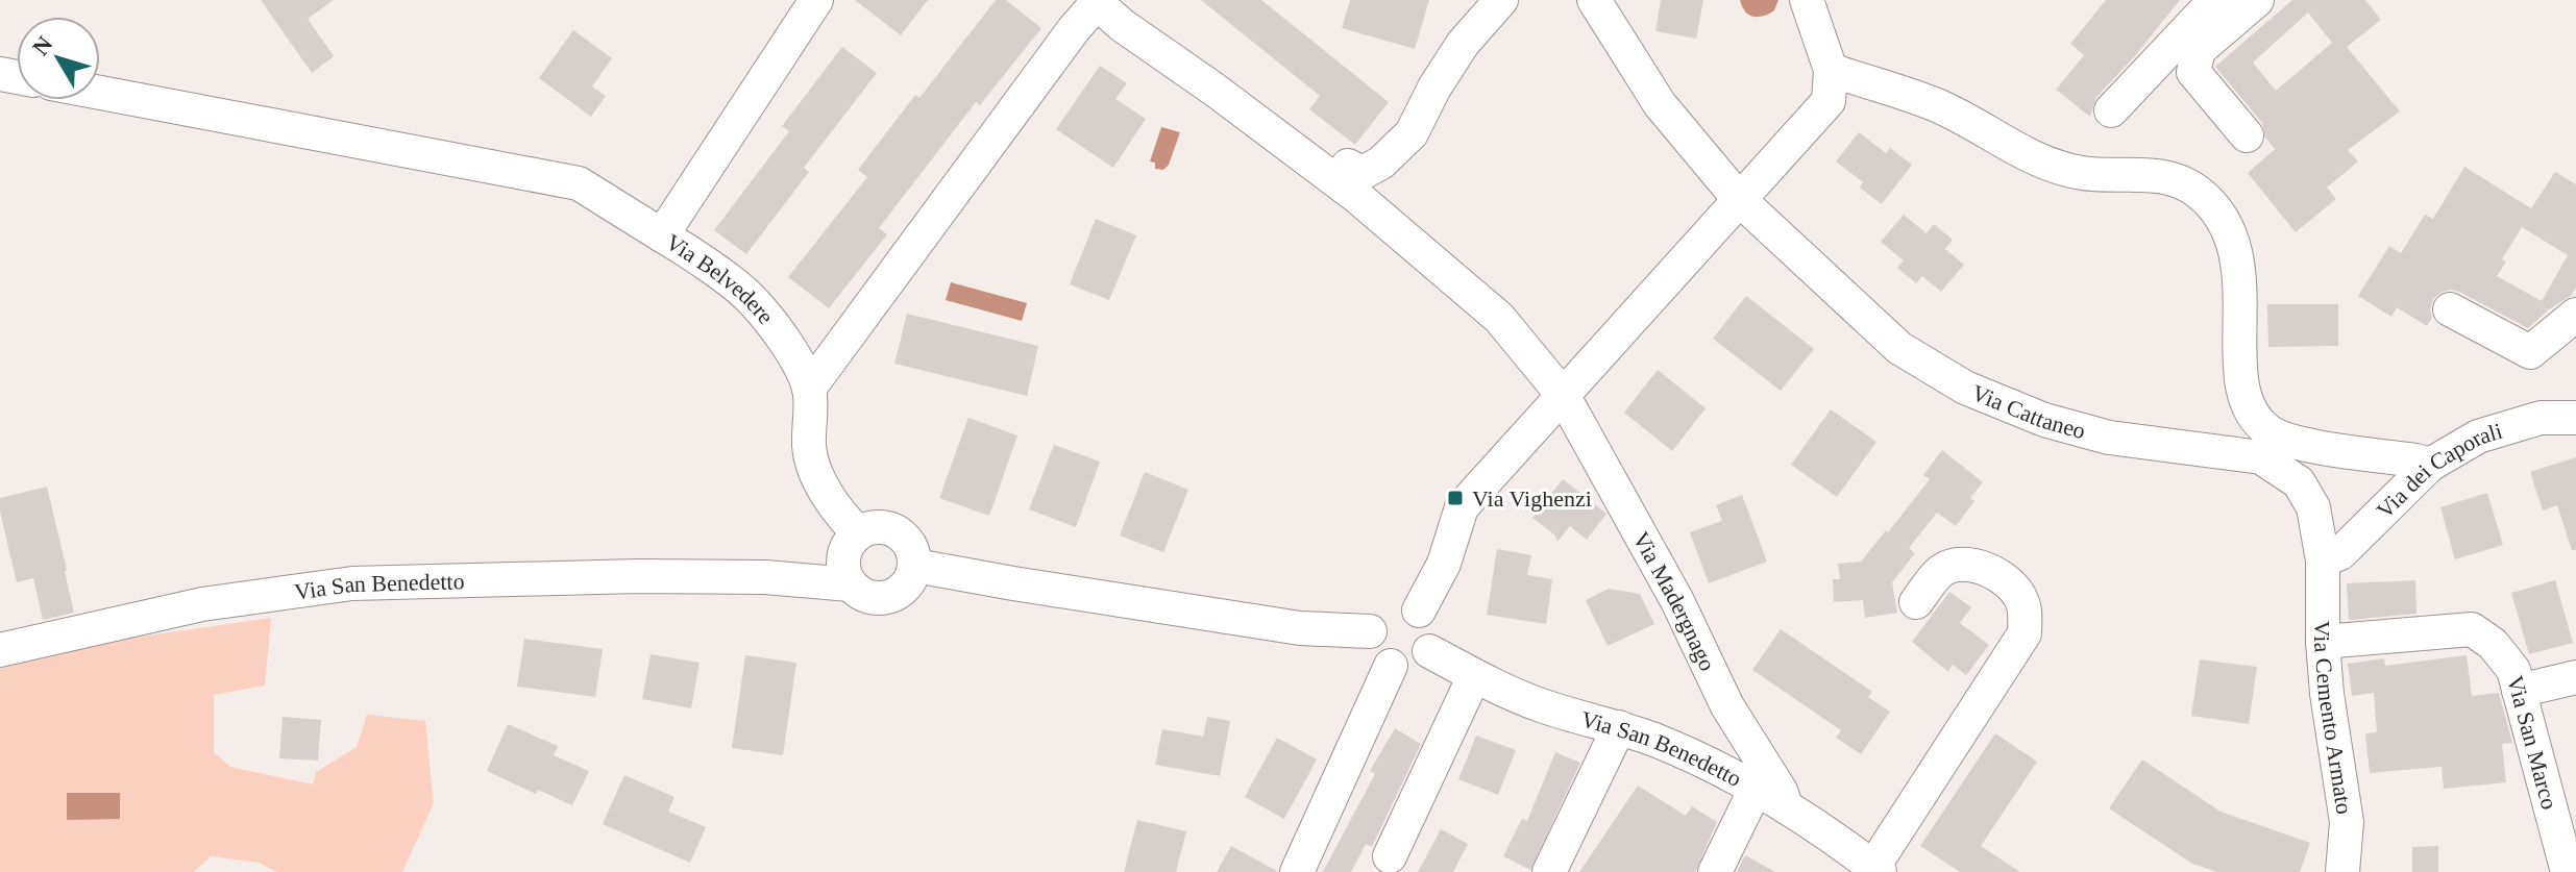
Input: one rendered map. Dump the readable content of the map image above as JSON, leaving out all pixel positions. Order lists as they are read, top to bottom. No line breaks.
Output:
{"streets":{"street":["Via Belvedere","Via Cattaneo","Via dei Caporali","Via San Benedetto","Via Madergnago","Via Cemento Armato","Via San Marco"]},"crossings":[["Via Belvedere","Via San Benedetto"],["Via Cattaneo","Via dei Caporali"],["Via Cattaneo","Via Cemento Armato"],["Via dei Caporali","Via Cemento Armato"],["Via San Benedetto","Via Madergnago"],["Via Cemento Armato","Via San Marco"]],"places":{"transit":["Via Vighenzi"]},"north":"top left"}
